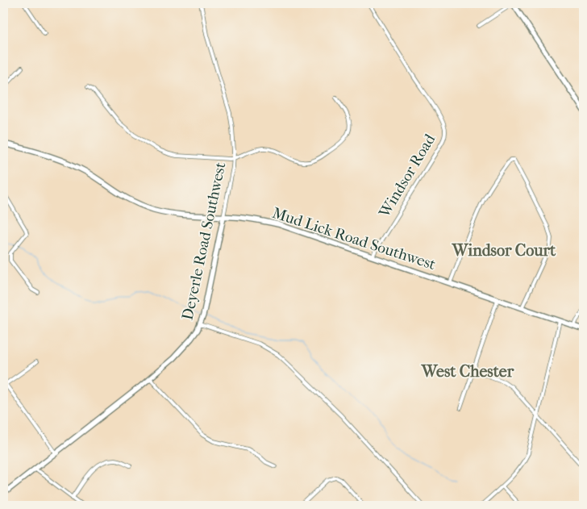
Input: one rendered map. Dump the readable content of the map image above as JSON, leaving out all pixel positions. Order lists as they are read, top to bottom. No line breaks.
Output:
{"streets":{"street":["Windsor Road","Mud Lick Road Southwest","Deyerle Road Southwest"]},"crossings":[["Windsor Road","Mud Lick Road Southwest"],["Mud Lick Road Southwest","Deyerle Road Southwest"]],"districts":["Windsor Court","West Chester"]}
